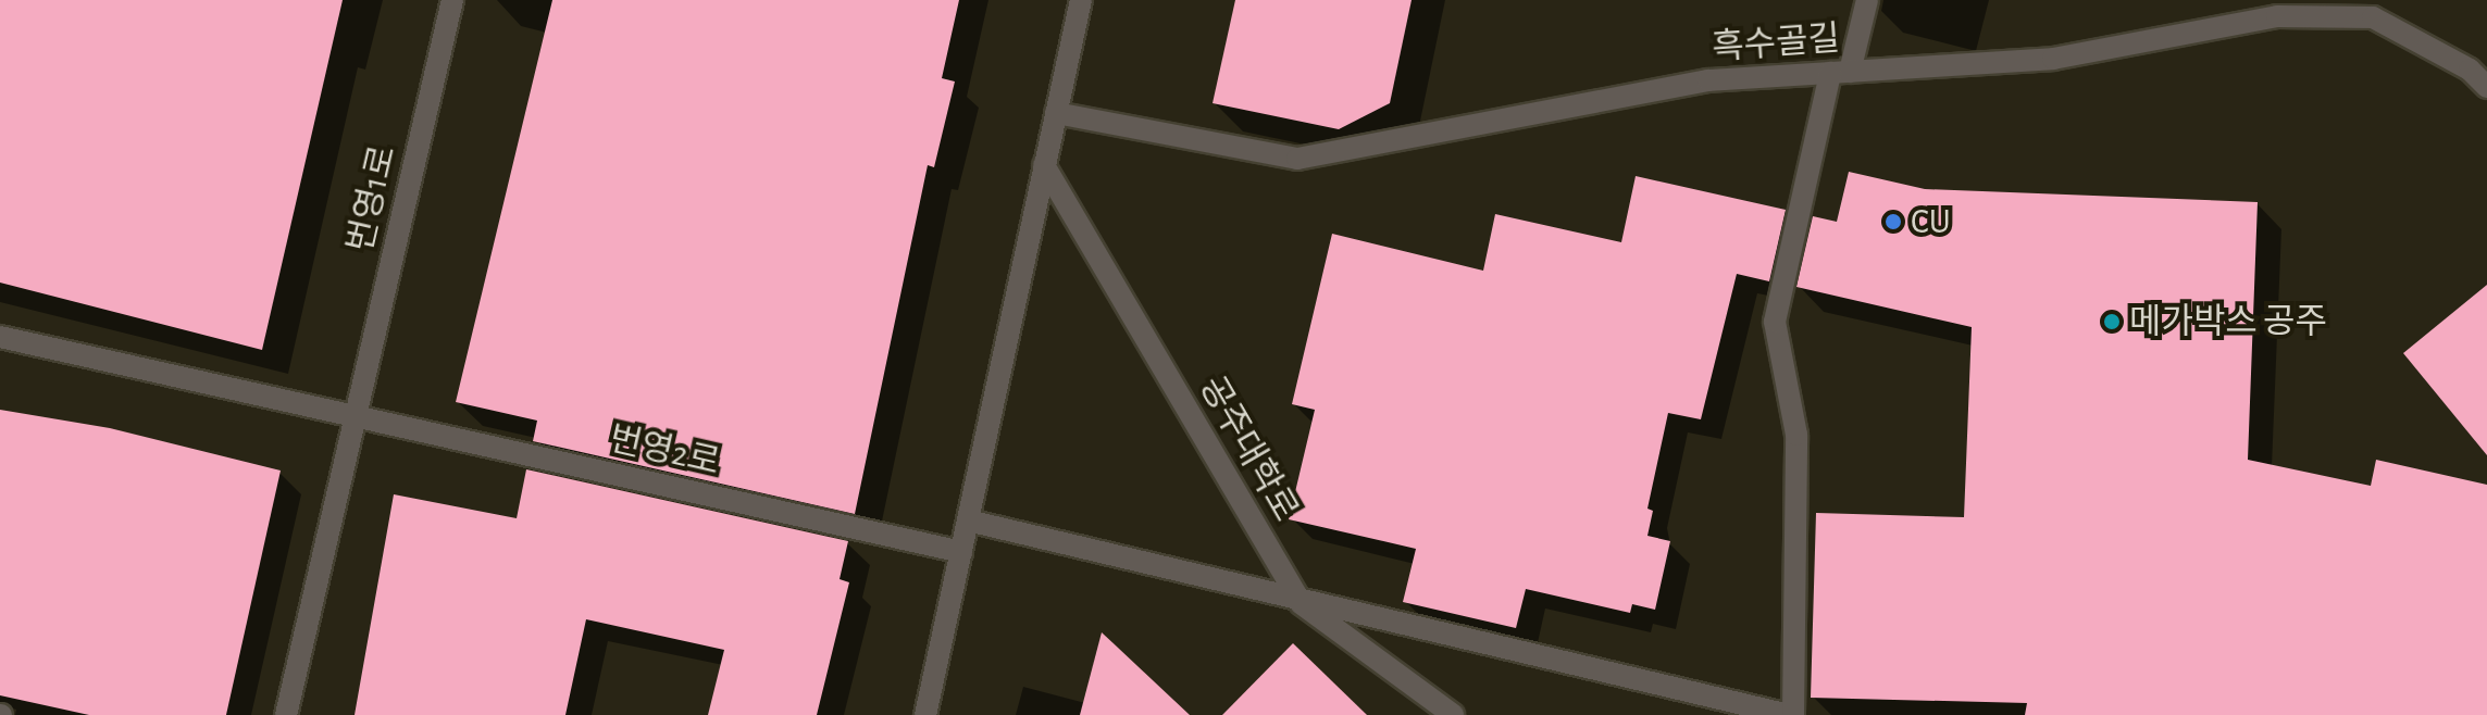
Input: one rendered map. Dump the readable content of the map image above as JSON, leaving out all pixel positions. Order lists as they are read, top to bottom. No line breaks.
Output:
{"streets":{"street":["흑수골길","번영1로","공주대학로","번영2로"]},"crossings":[["번영1로","번영2로"]],"places":["CU","메가박스 공주"]}
